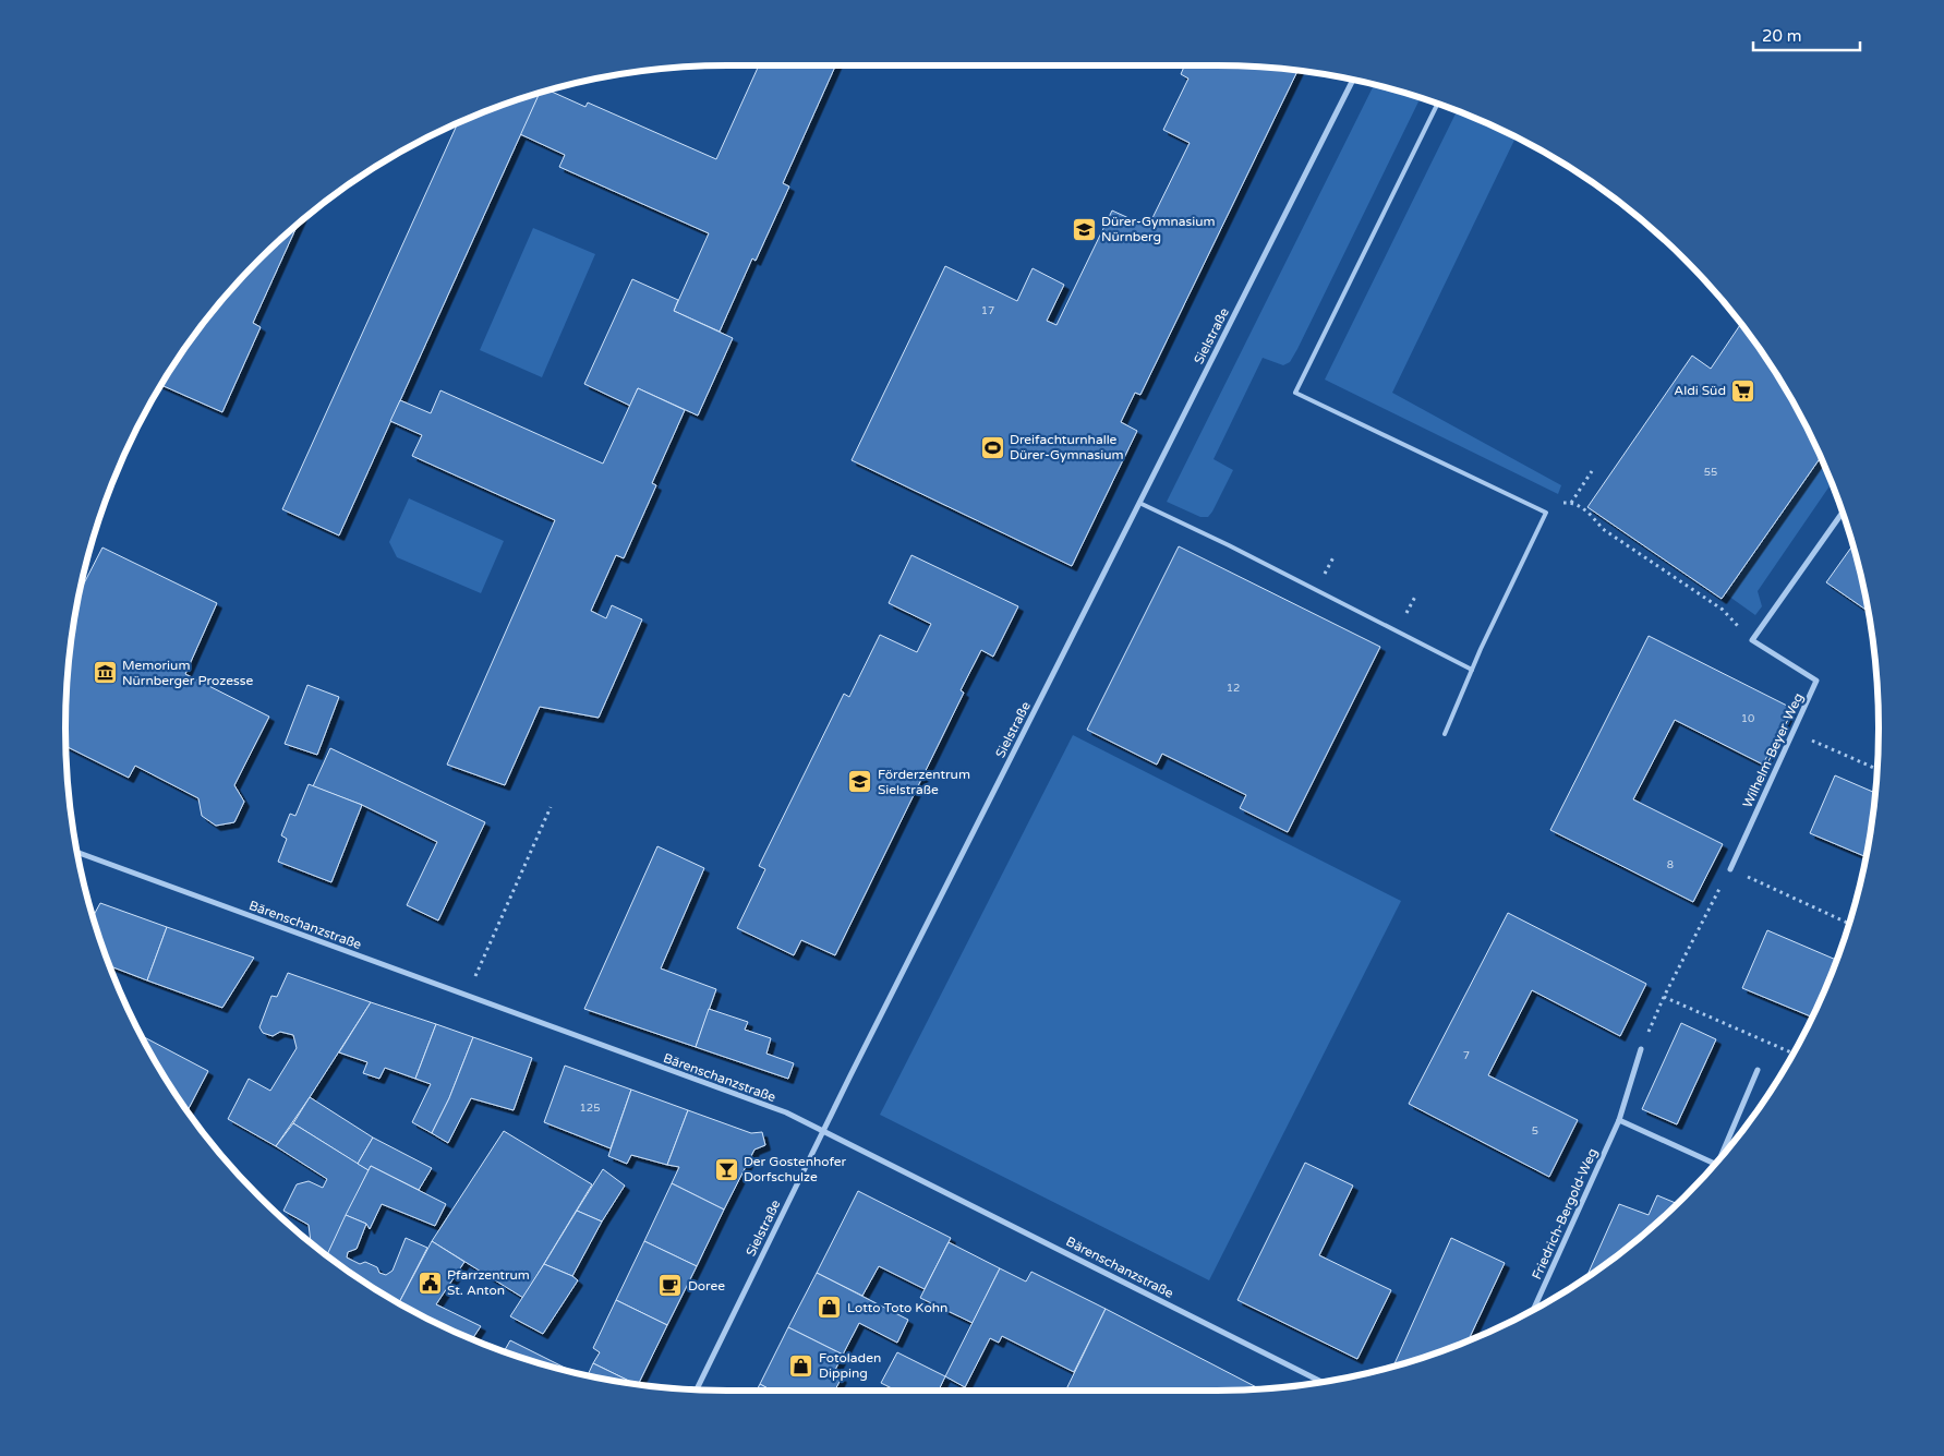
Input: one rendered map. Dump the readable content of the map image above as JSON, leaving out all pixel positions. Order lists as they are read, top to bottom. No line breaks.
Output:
{"streets":{"street":["Sielstraße","Wilhelm-Beyer-Weg","Bärenschanzstraße","Friedrich-Bergold-Weg"]},"crossings":[["Sielstraße","Bärenschanzstraße"]],"places":{"school or university":["Dürer-Gymnasium Nürnberg","Förderzentrum Sielstraße"],"supermarket":["Aldi Süd"],"sports":["Dreifachturnhalle Dürer-Gymnasium"],"museum":["Memorium Nürnberger Prozesse"],"bar":["Der Gostenhofer Dorfschulze"],"public building":["Pfarrzentrum St. Anton"],"cafe":["Doree"],"shop":["Lotto Toto Kohn","Fotoladen Dipping"]},"house_numbers":["17","55","12","10","8","7","125","5"],"scale_bar":"20 m"}
